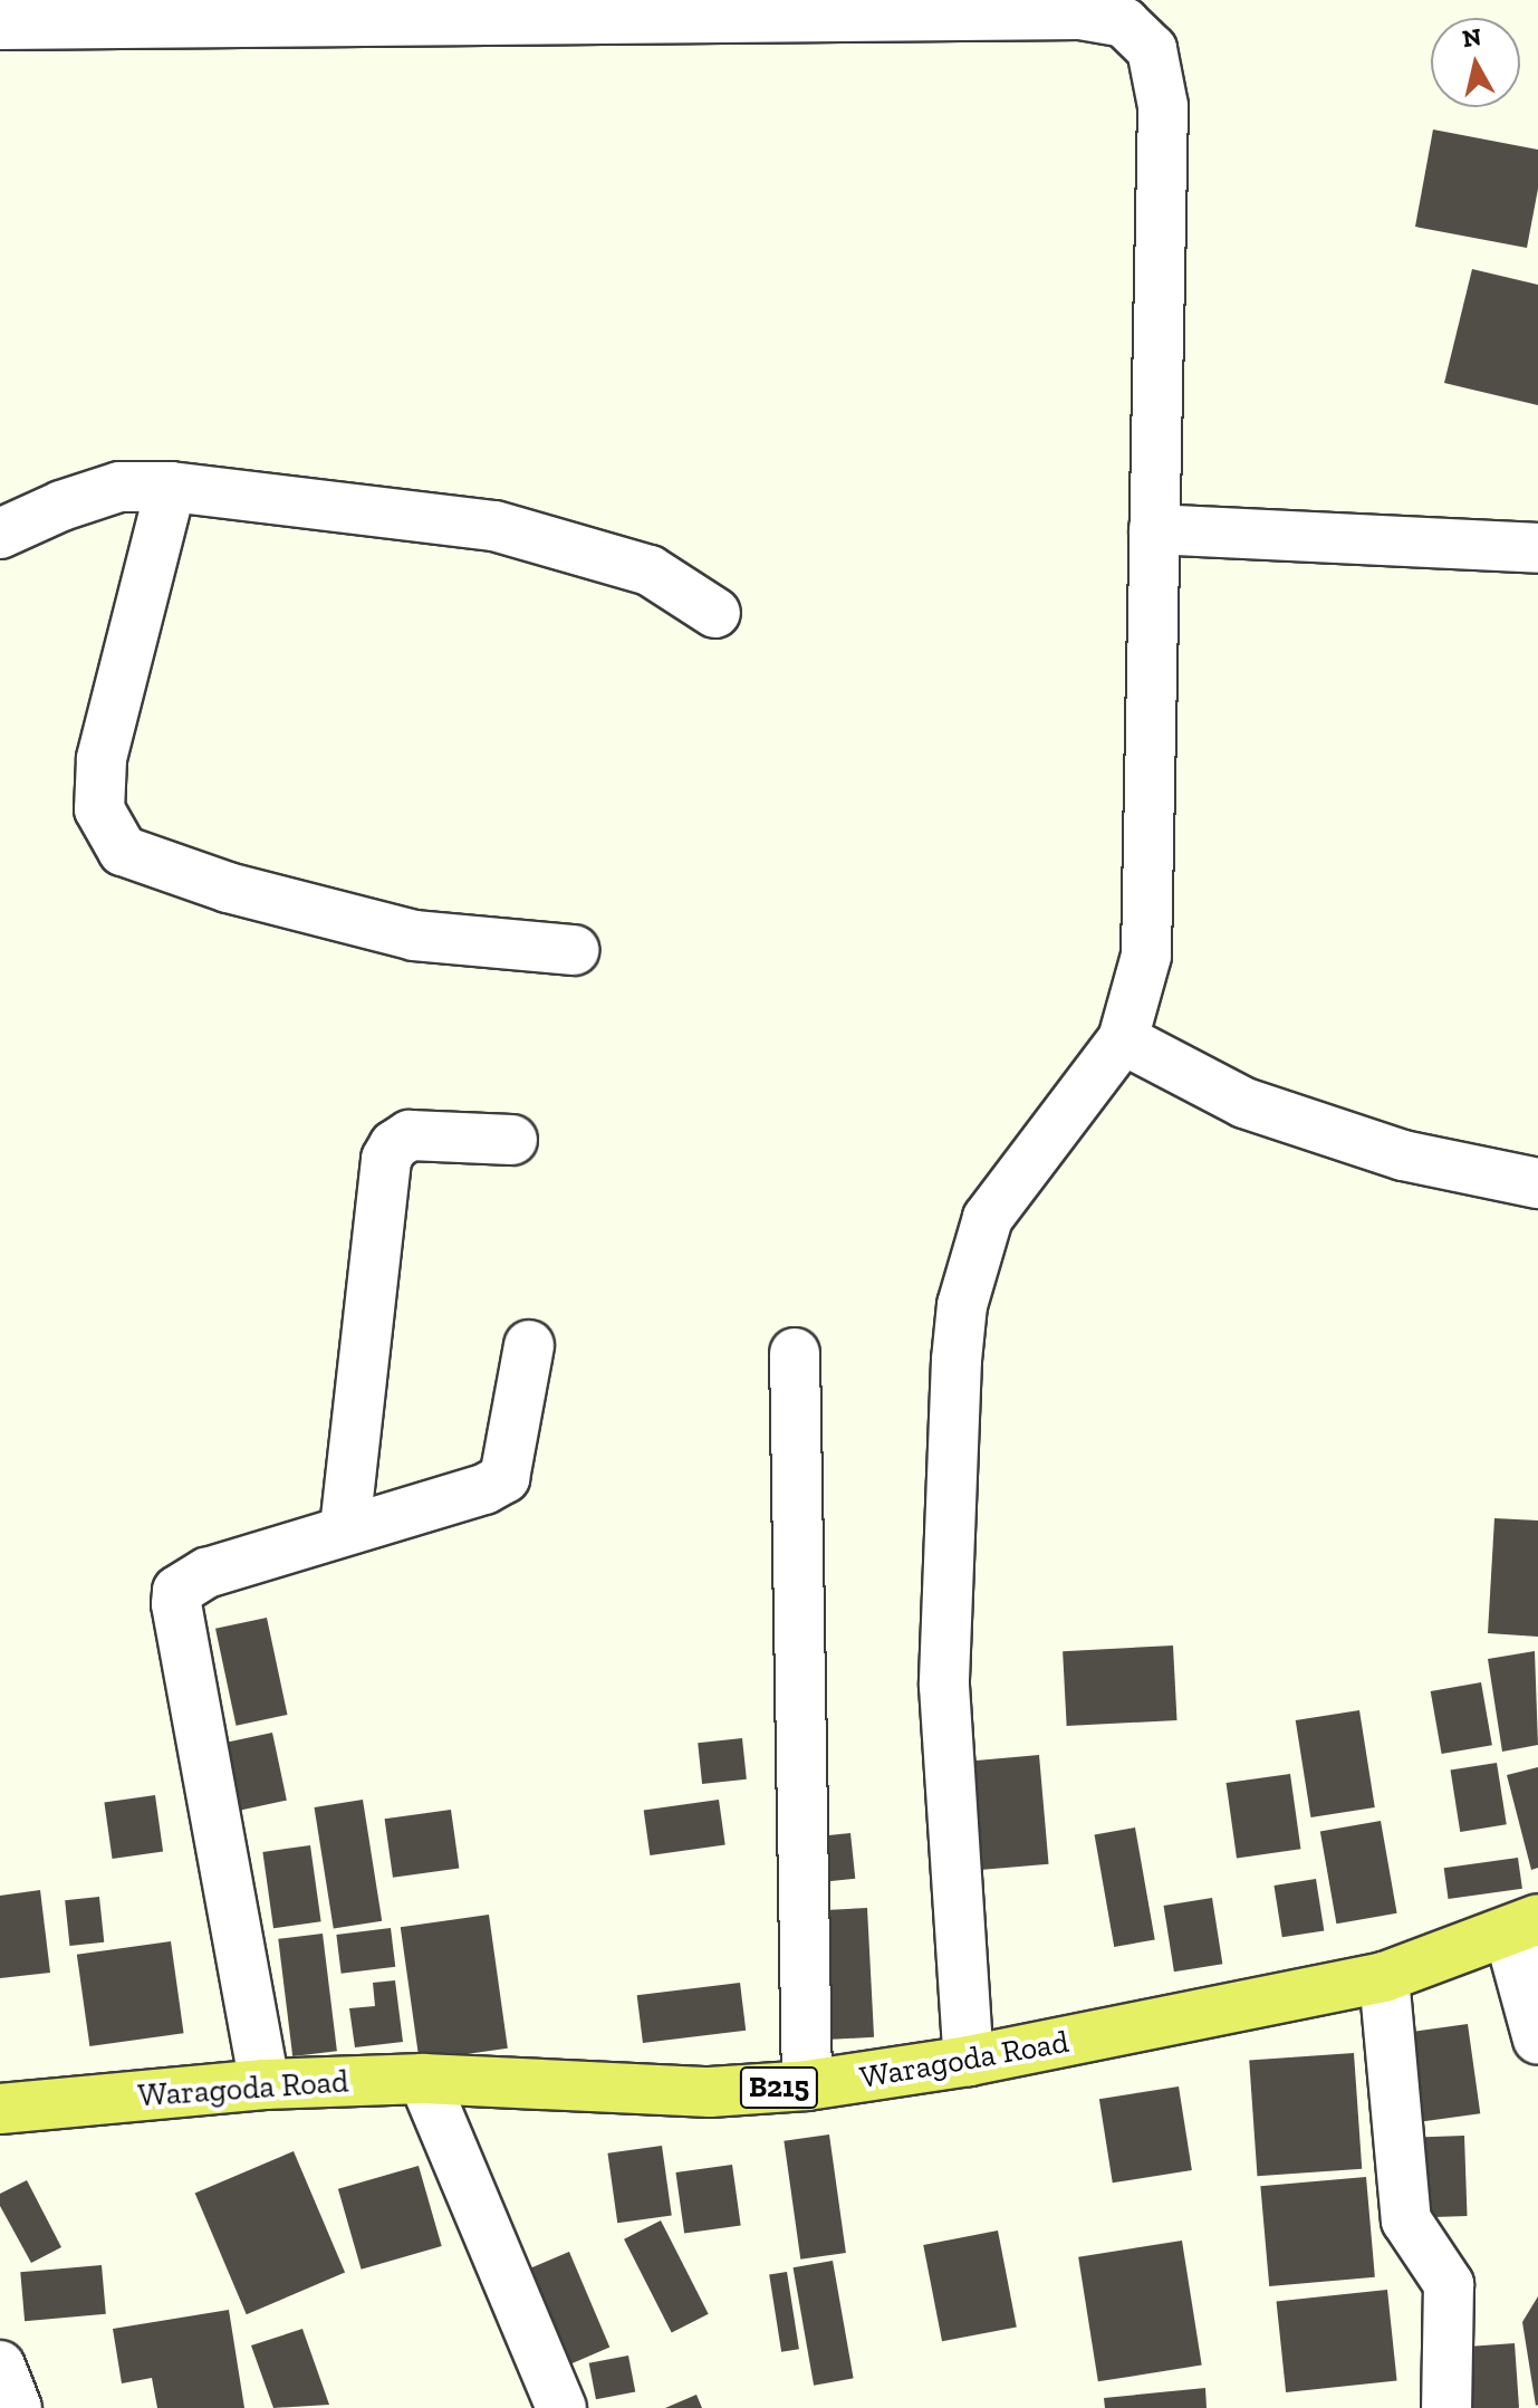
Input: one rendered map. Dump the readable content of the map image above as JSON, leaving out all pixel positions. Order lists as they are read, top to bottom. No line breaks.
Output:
{"streets":{"main road":["Waragoda Road","B215"]},"north":"top"}
